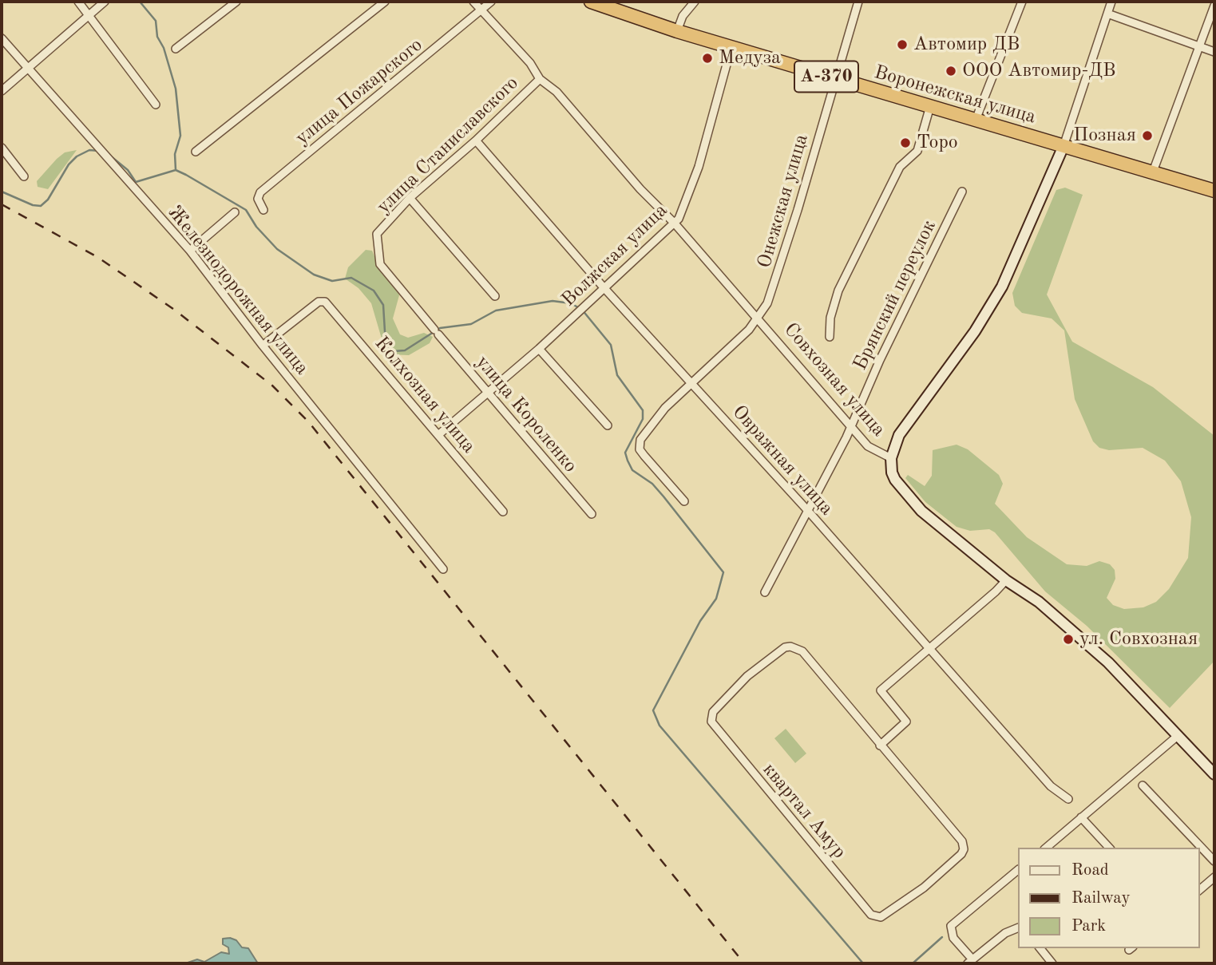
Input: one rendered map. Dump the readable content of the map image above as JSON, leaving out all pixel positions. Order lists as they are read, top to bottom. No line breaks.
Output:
{"streets":{"highway":["А-370","Воронежская улица"],"main road":["Совхозная улица"],"street":["улица Пожарского","улица Станиславского","Онежская улица","Волжская улица","Железнодорожная улица","Брянский переулок","Колхозная улица","улица Короленко","Овражная улица","квартал Амур"]},"crossings":[["улица Пожарского","Совхозная улица"],["Воронежская улица","Онежская улица"],["Воронежская улица","Волжская улица"],["улица Станиславского","Совхозная улица"],["улица Станиславского","улица Короленко"],["улица Станиславского","Овражная улица"],["Онежская улица","Совхозная улица"],["Онежская улица","Овражная улица"],["Волжская улица","Совхозная улица"],["Волжская улица","Колхозная улица"],["Волжская улица","улица Короленко"],["Волжская улица","Овражная улица"],["Железнодорожная улица","Колхозная улица"],["Брянский переулок","Совхозная улица"],["Брянский переулок","Овражная улица"]],"places":["Автомир ДВ","Медуза","ООО Автомир-ДВ","Позная","Торо","ул. Совхозная"],"legend":["Road","Railway","Park"]}
